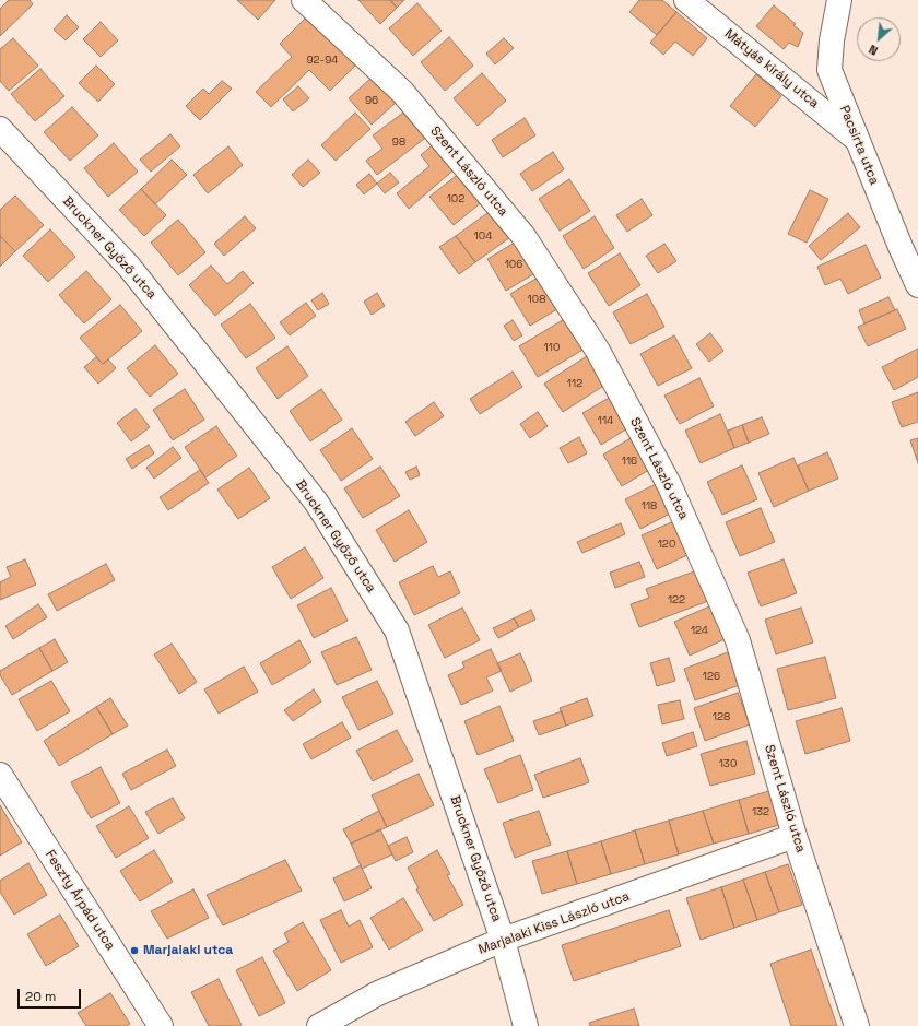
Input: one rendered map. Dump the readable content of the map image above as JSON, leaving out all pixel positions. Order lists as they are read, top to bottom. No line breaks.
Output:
{"streets":{"street":["Mátyás király utca","Pacsirta utca","Szent László utca","Bruckner Győző utca","Feszty Árpád utca","Marjalaki Kiss László utca"]},"crossings":[["Mátyás király utca","Pacsirta utca"],["Szent László utca","Marjalaki Kiss László utca"],["Bruckner Győző utca","Marjalaki Kiss László utca"]],"places":["Marjalaki utca"],"house_numbers":["92-94","96","98","102","104","106","108","110","112","114","116","118","120","122","124","126","128","130","132"],"scale_bar":"20 m","north":"bottom left"}
